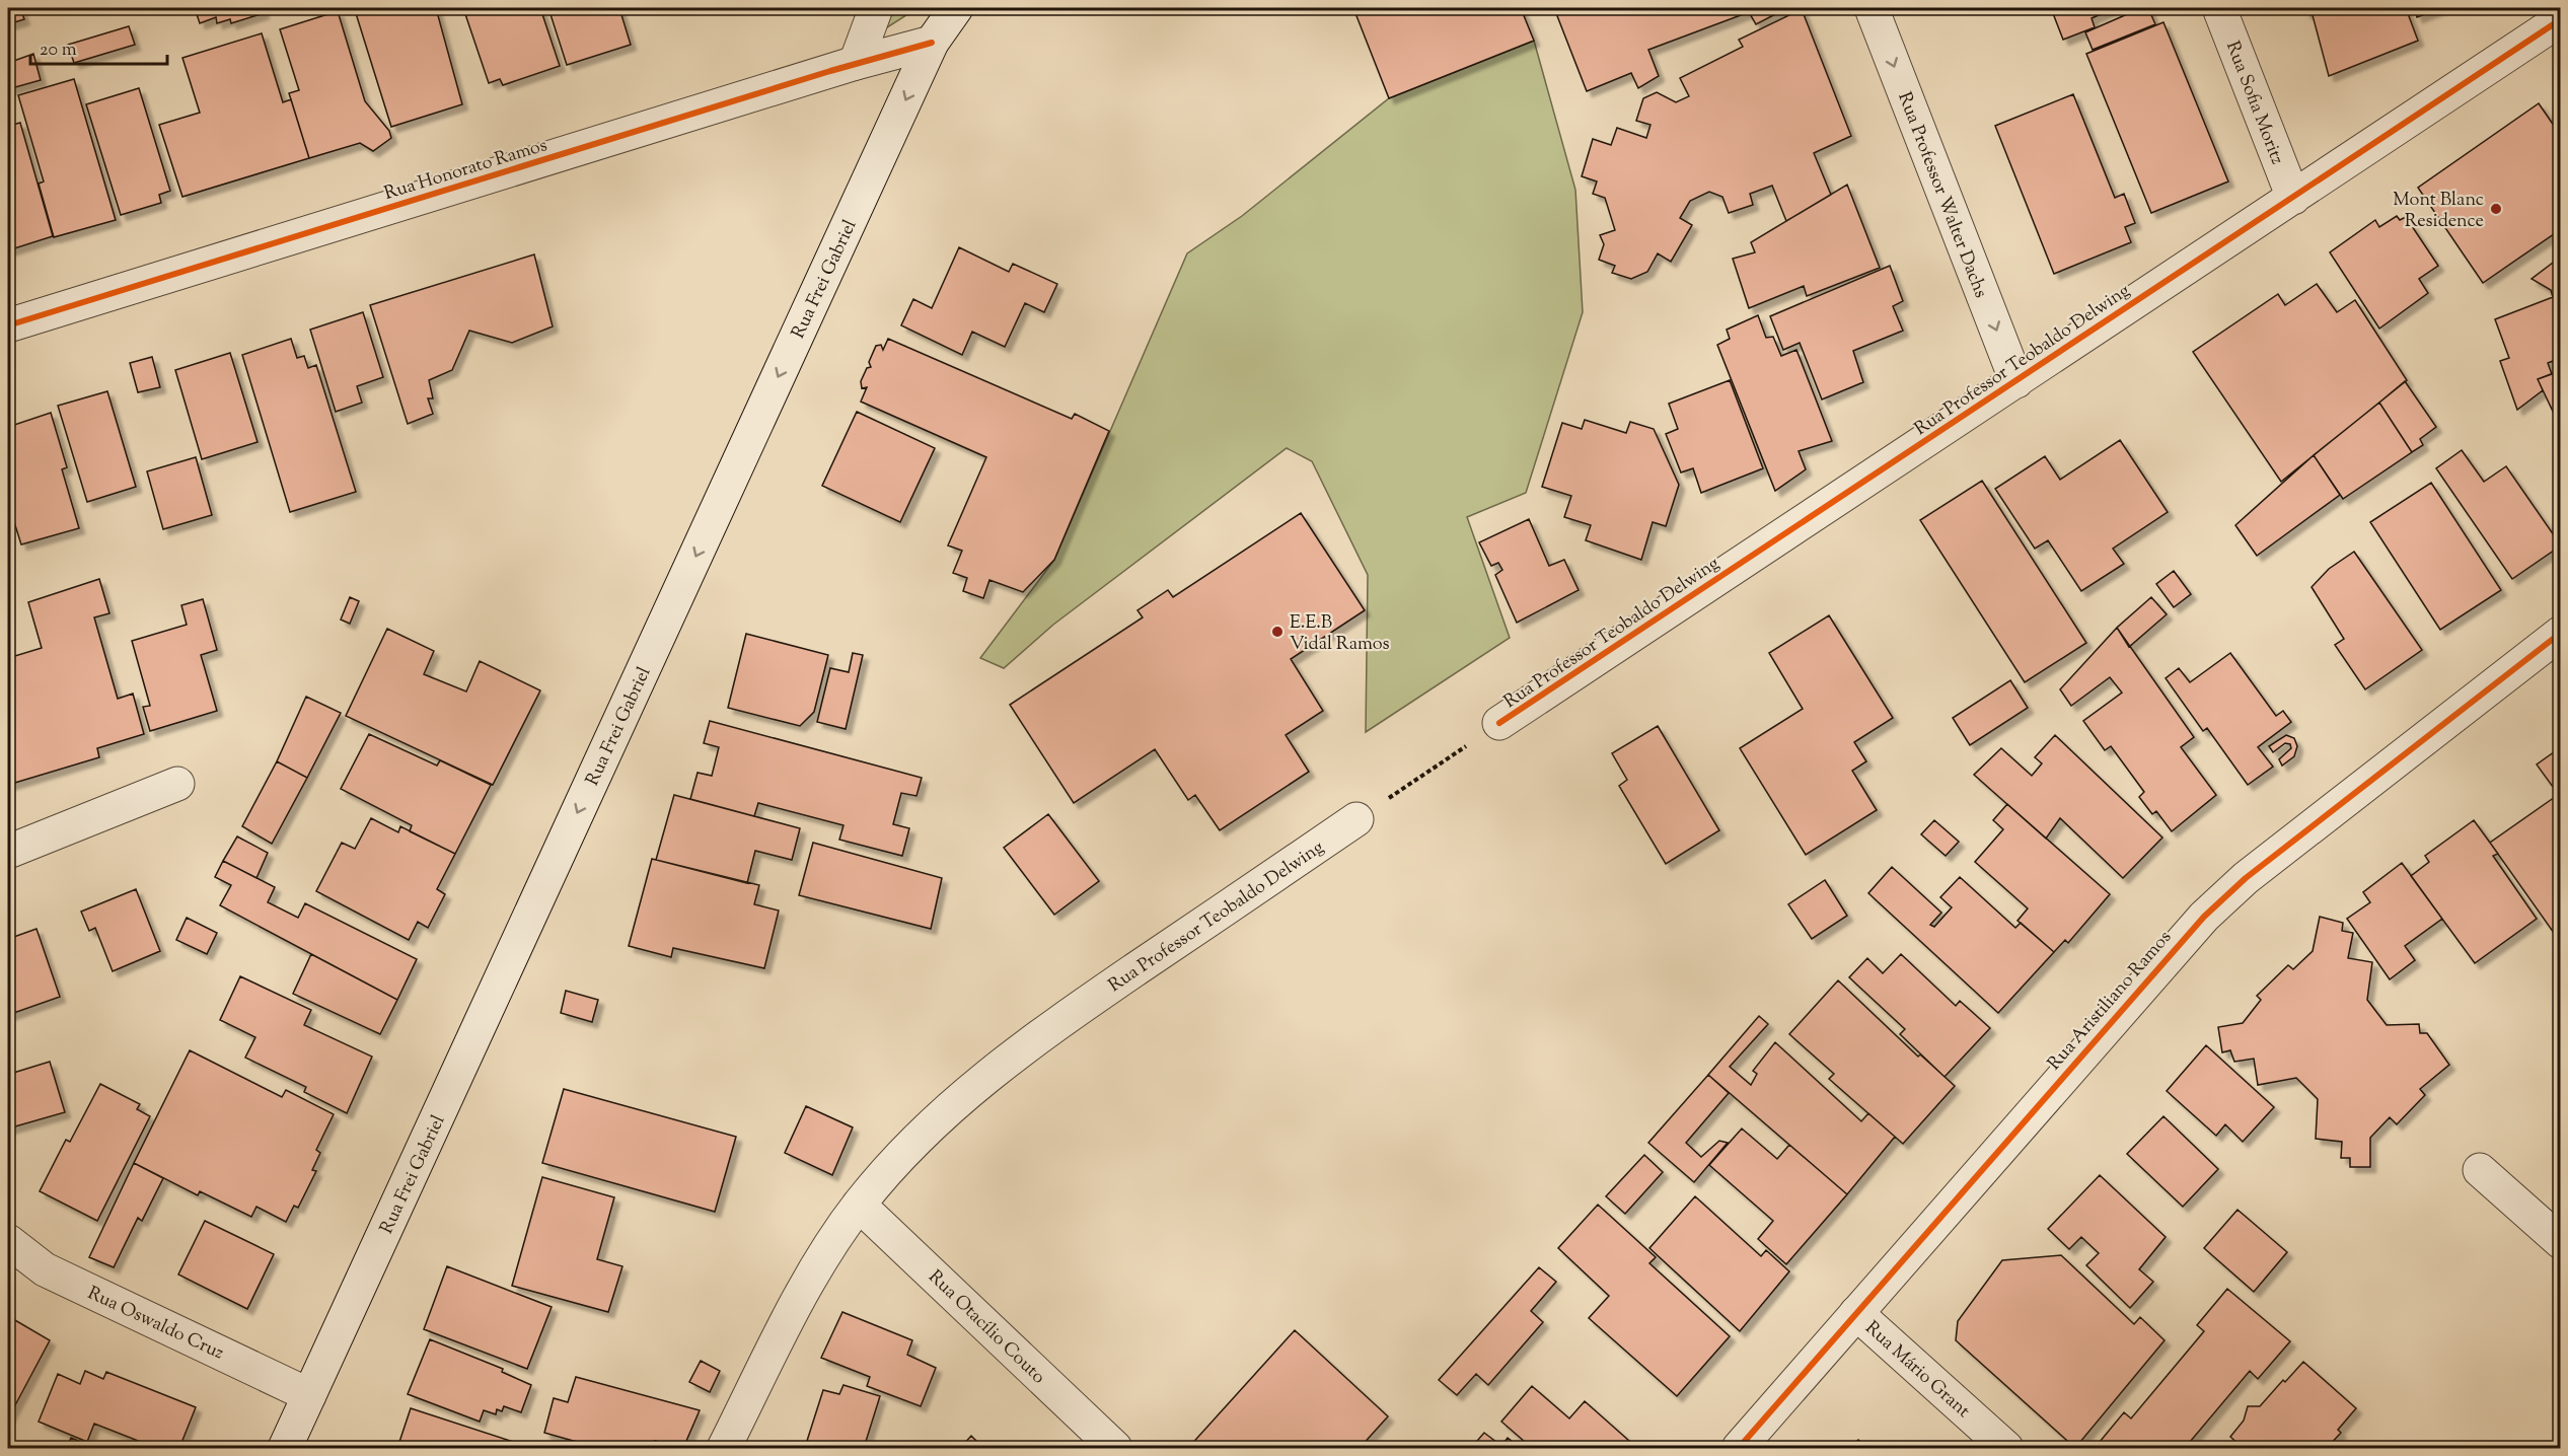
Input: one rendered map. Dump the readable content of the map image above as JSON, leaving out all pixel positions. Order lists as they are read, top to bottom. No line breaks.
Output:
{"streets":{"street":["Rua Sofia Moritz","Rua Honorato Ramos","Rua Professor Walter Dachs","Rua Frei Gabriel","Rua Professor Teobaldo Delwing","Rua Aristiliano Ramos","Rua Oswaldo Cruz","Rua Otacílio Couto","Rua Mário Grant"]},"crossings":[["Rua Sofia Moritz","Rua Professor Teobaldo Delwing"],["Rua Honorato Ramos","Rua Frei Gabriel"],["Rua Professor Walter Dachs","Rua Professor Teobaldo Delwing"],["Rua Frei Gabriel","Rua Oswaldo Cruz"],["Rua Professor Teobaldo Delwing","Rua Otacílio Couto"],["Rua Aristiliano Ramos","Rua Mário Grant"]],"one_way":["Rua Professor Walter Dachs","Rua Frei Gabriel"],"places":["Mont Blanc Residence","E.E.B Vidal Ramos"],"scale_bar":"20 m"}
